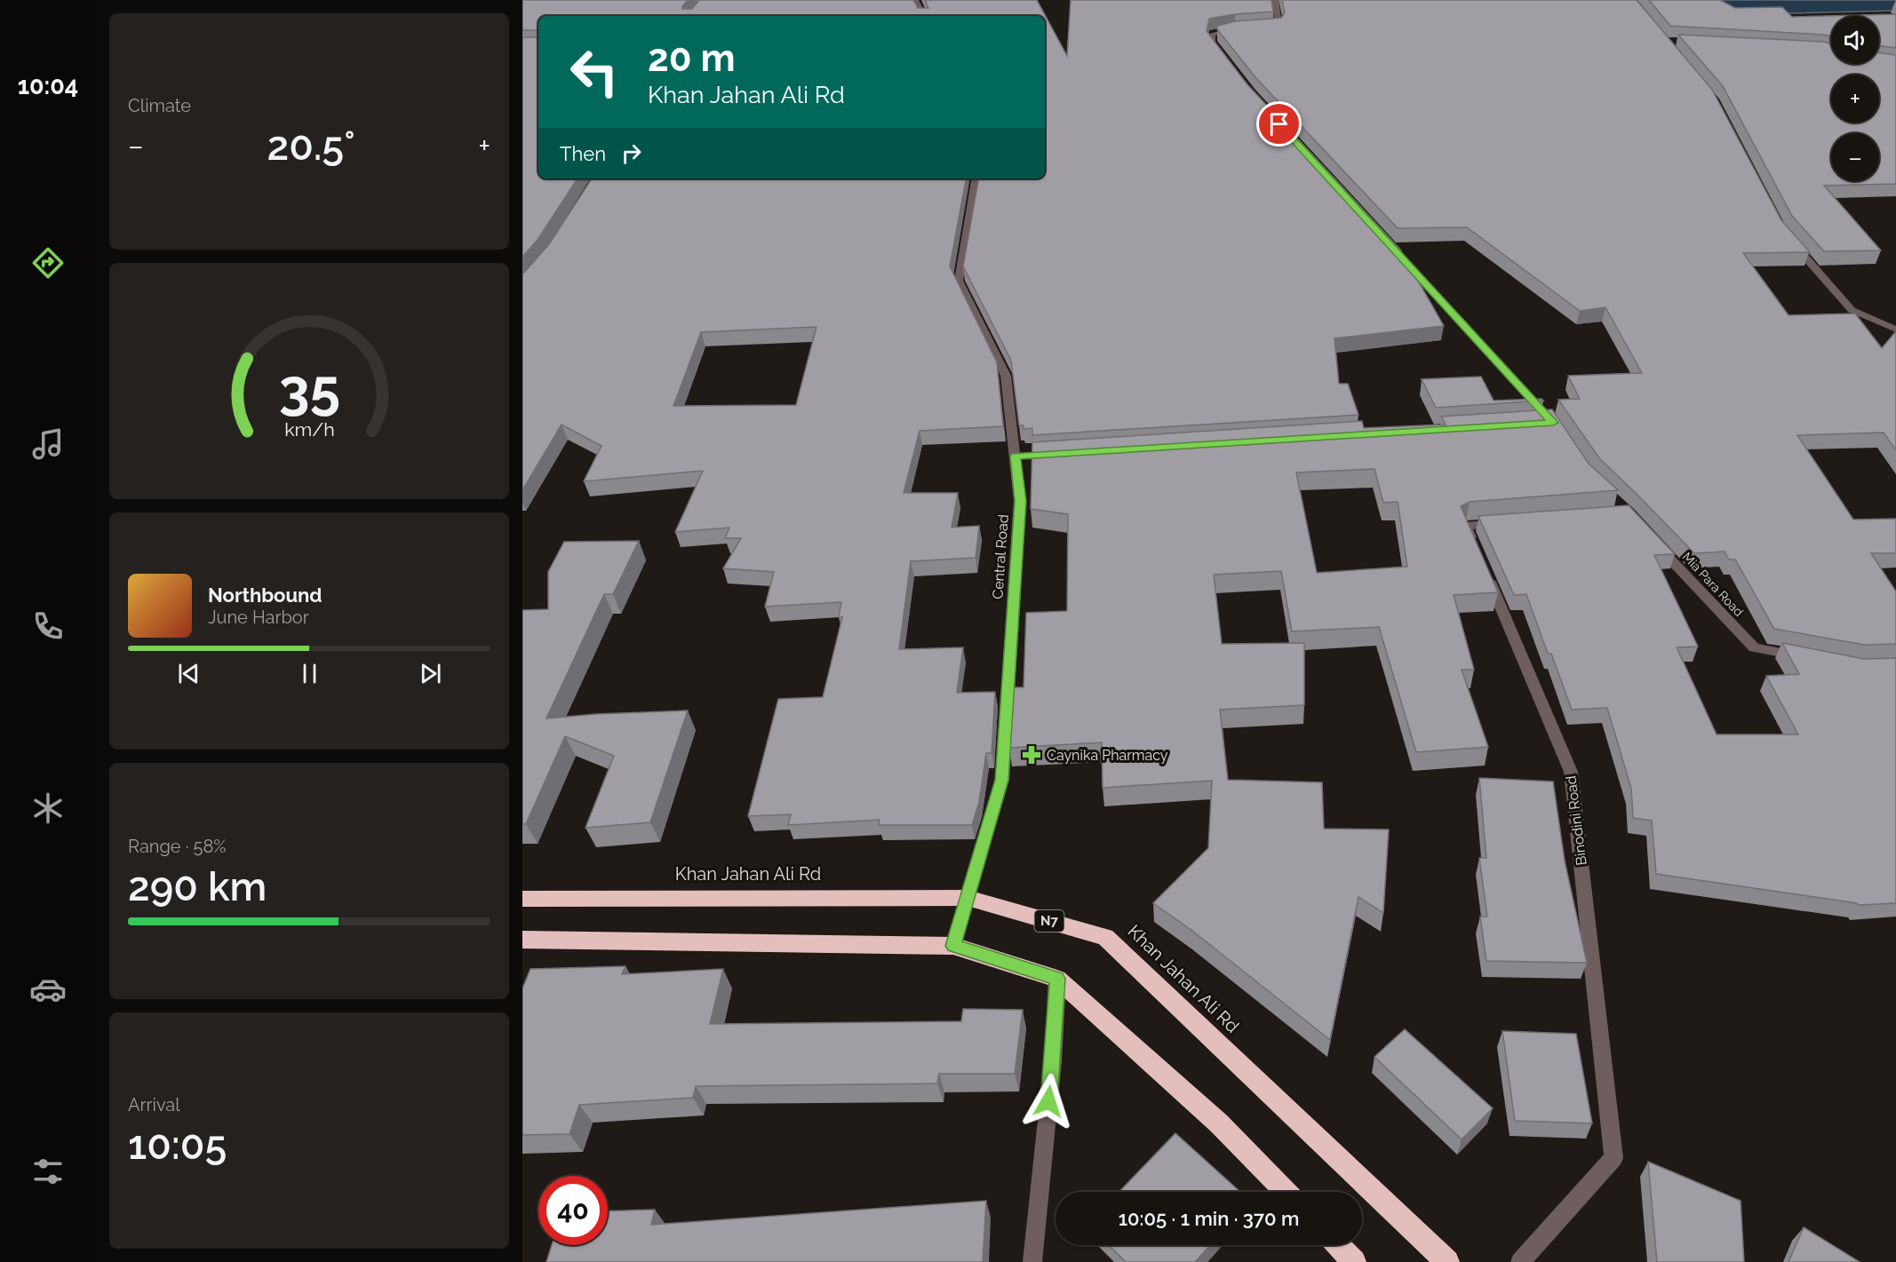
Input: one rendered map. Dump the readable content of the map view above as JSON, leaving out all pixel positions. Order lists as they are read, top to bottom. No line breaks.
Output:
{"streets":{"highway":["Khan Jahan Ali Rd","N7"],"street":["Central Road","Mia Para Road","Binodini Road"]},"crossings":[["Central Road","Khan Jahan Ali Rd"]],"places":{"pharmacy":["Caynika Pharmacy"]},"page":{"tabs":"10:04","tile":["Climate",["Range · 58%","290 km"],["Arrival","10:05"]],"map_buttons":["+","−"],"turn":["20 m","Khan Jahan Ali Rd"],"heat":["−","20.5°","+"],"then":"Then","song":["Northbound","June Harbor"],"limit":"40","trip":"10:05 · 1 min · 370 m","gauge":["35","km/h"]}}
